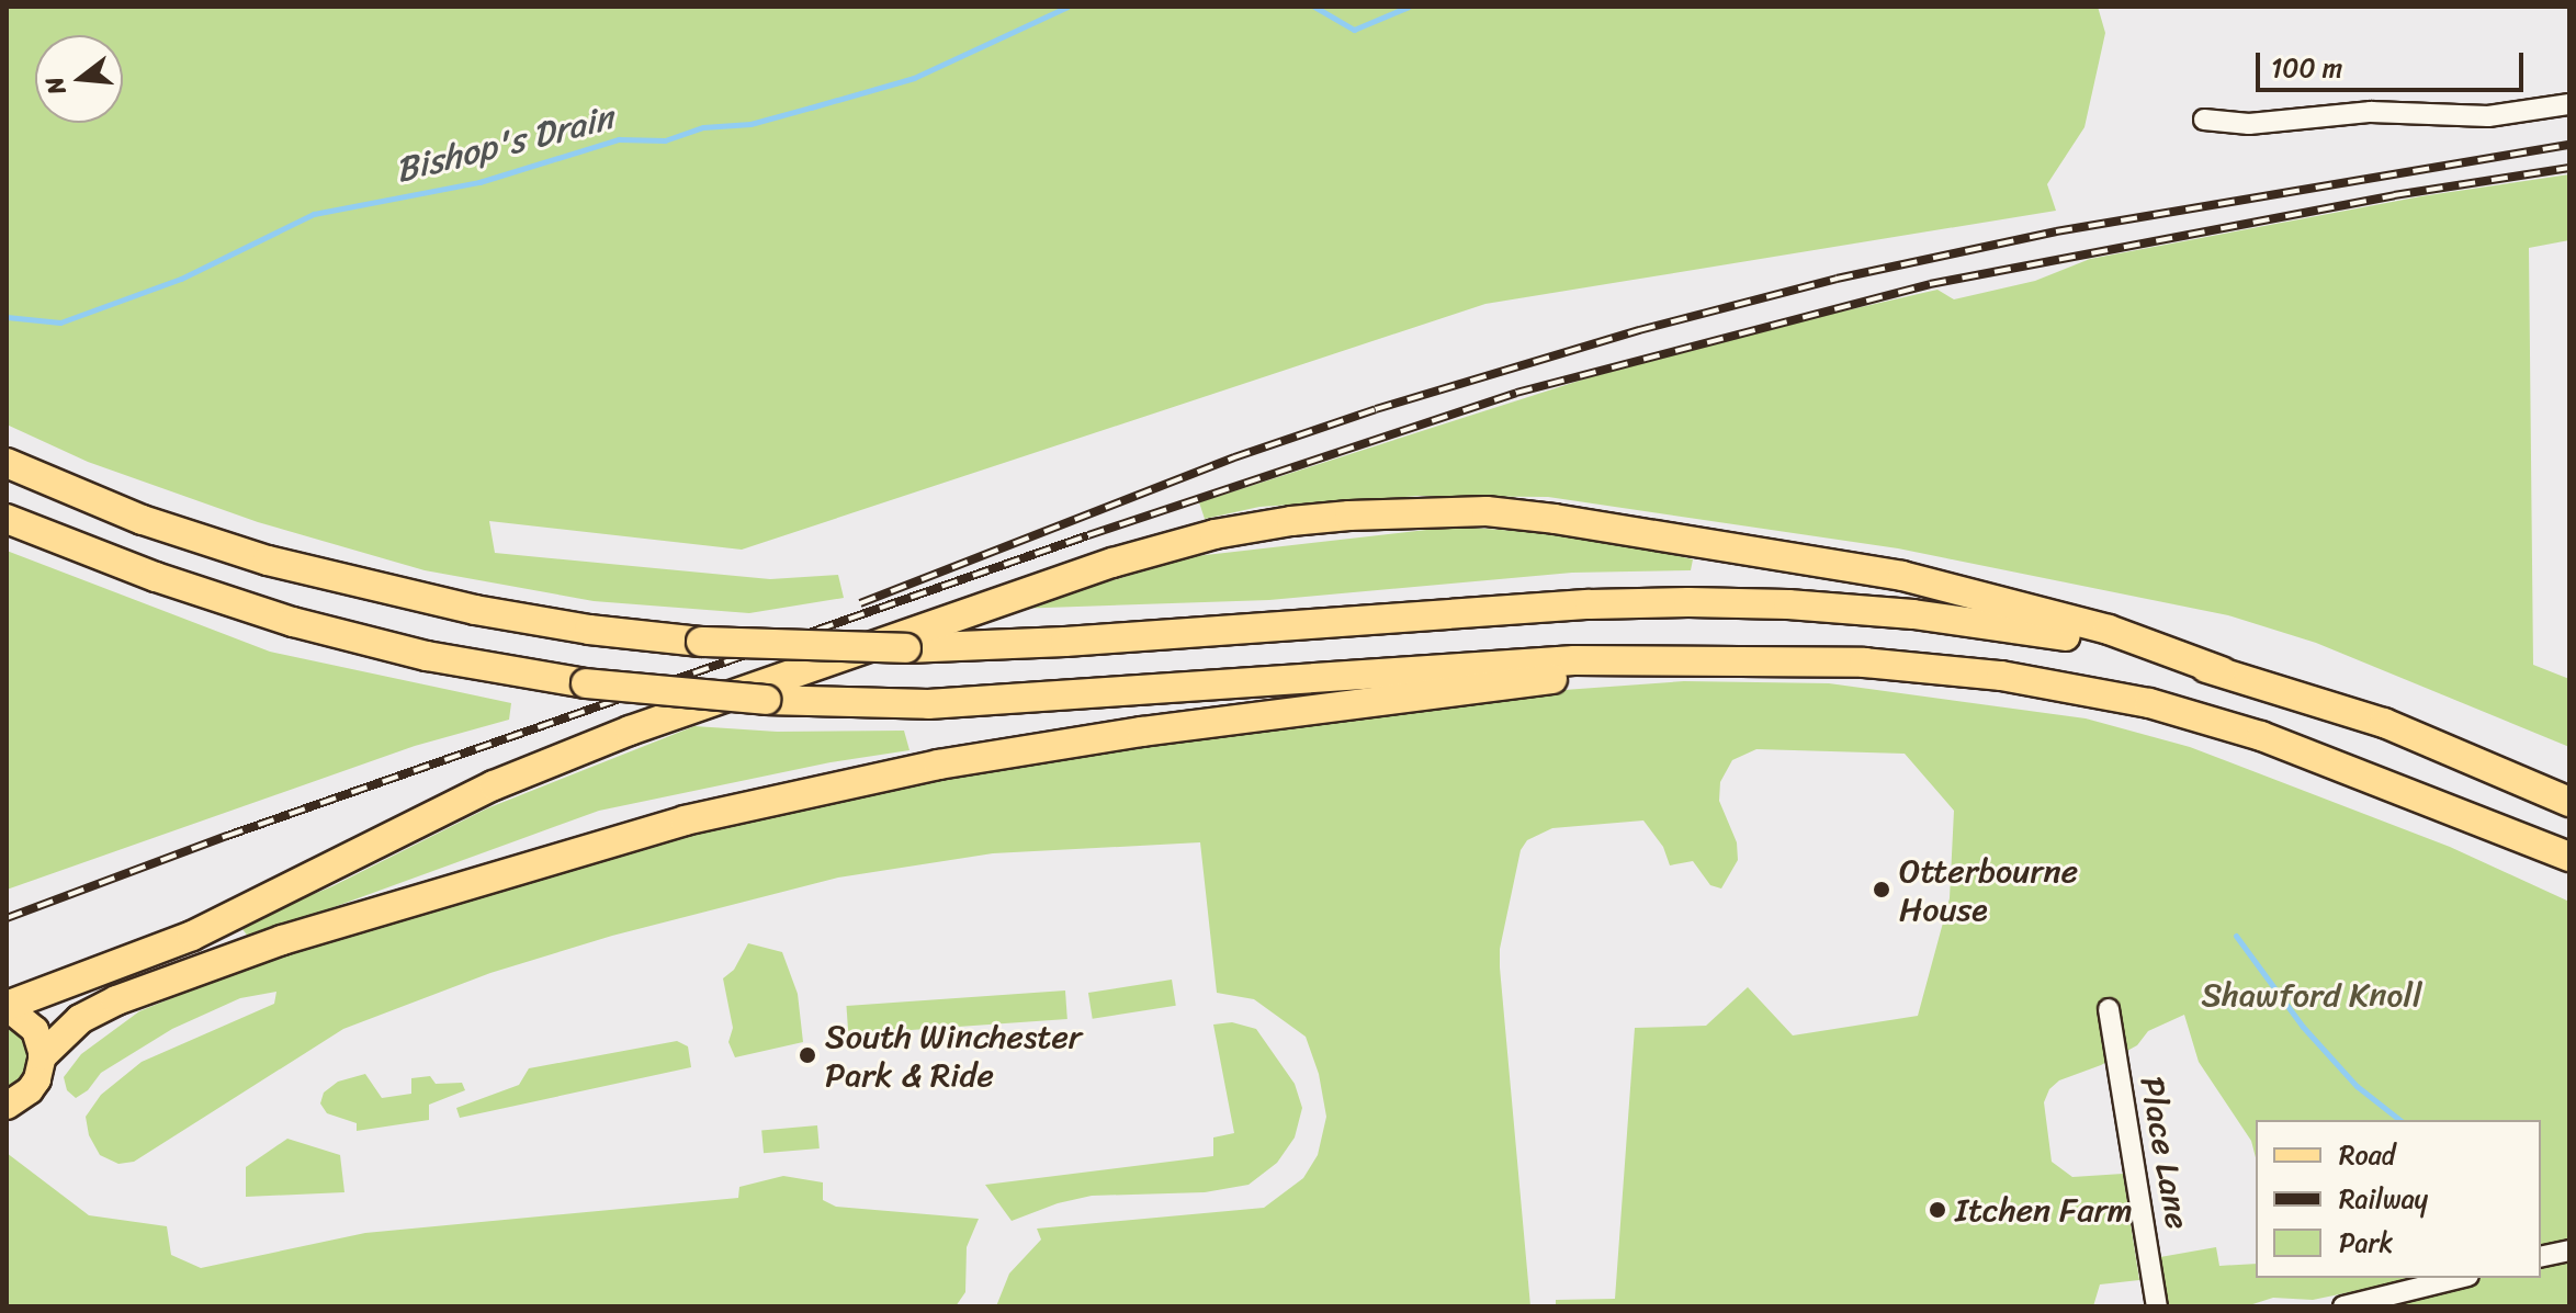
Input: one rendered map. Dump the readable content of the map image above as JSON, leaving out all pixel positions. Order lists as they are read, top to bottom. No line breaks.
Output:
{"streets":{"street":["Place Lane"]},"water":["Bishop's Drain"],"parks":["Shawford Knoll"],"places":["Otterbourne House","South Winchester Park & Ride","Itchen Farm"],"legend":["Road","Railway","Park"],"scale_bar":"100 m","north":"left"}
